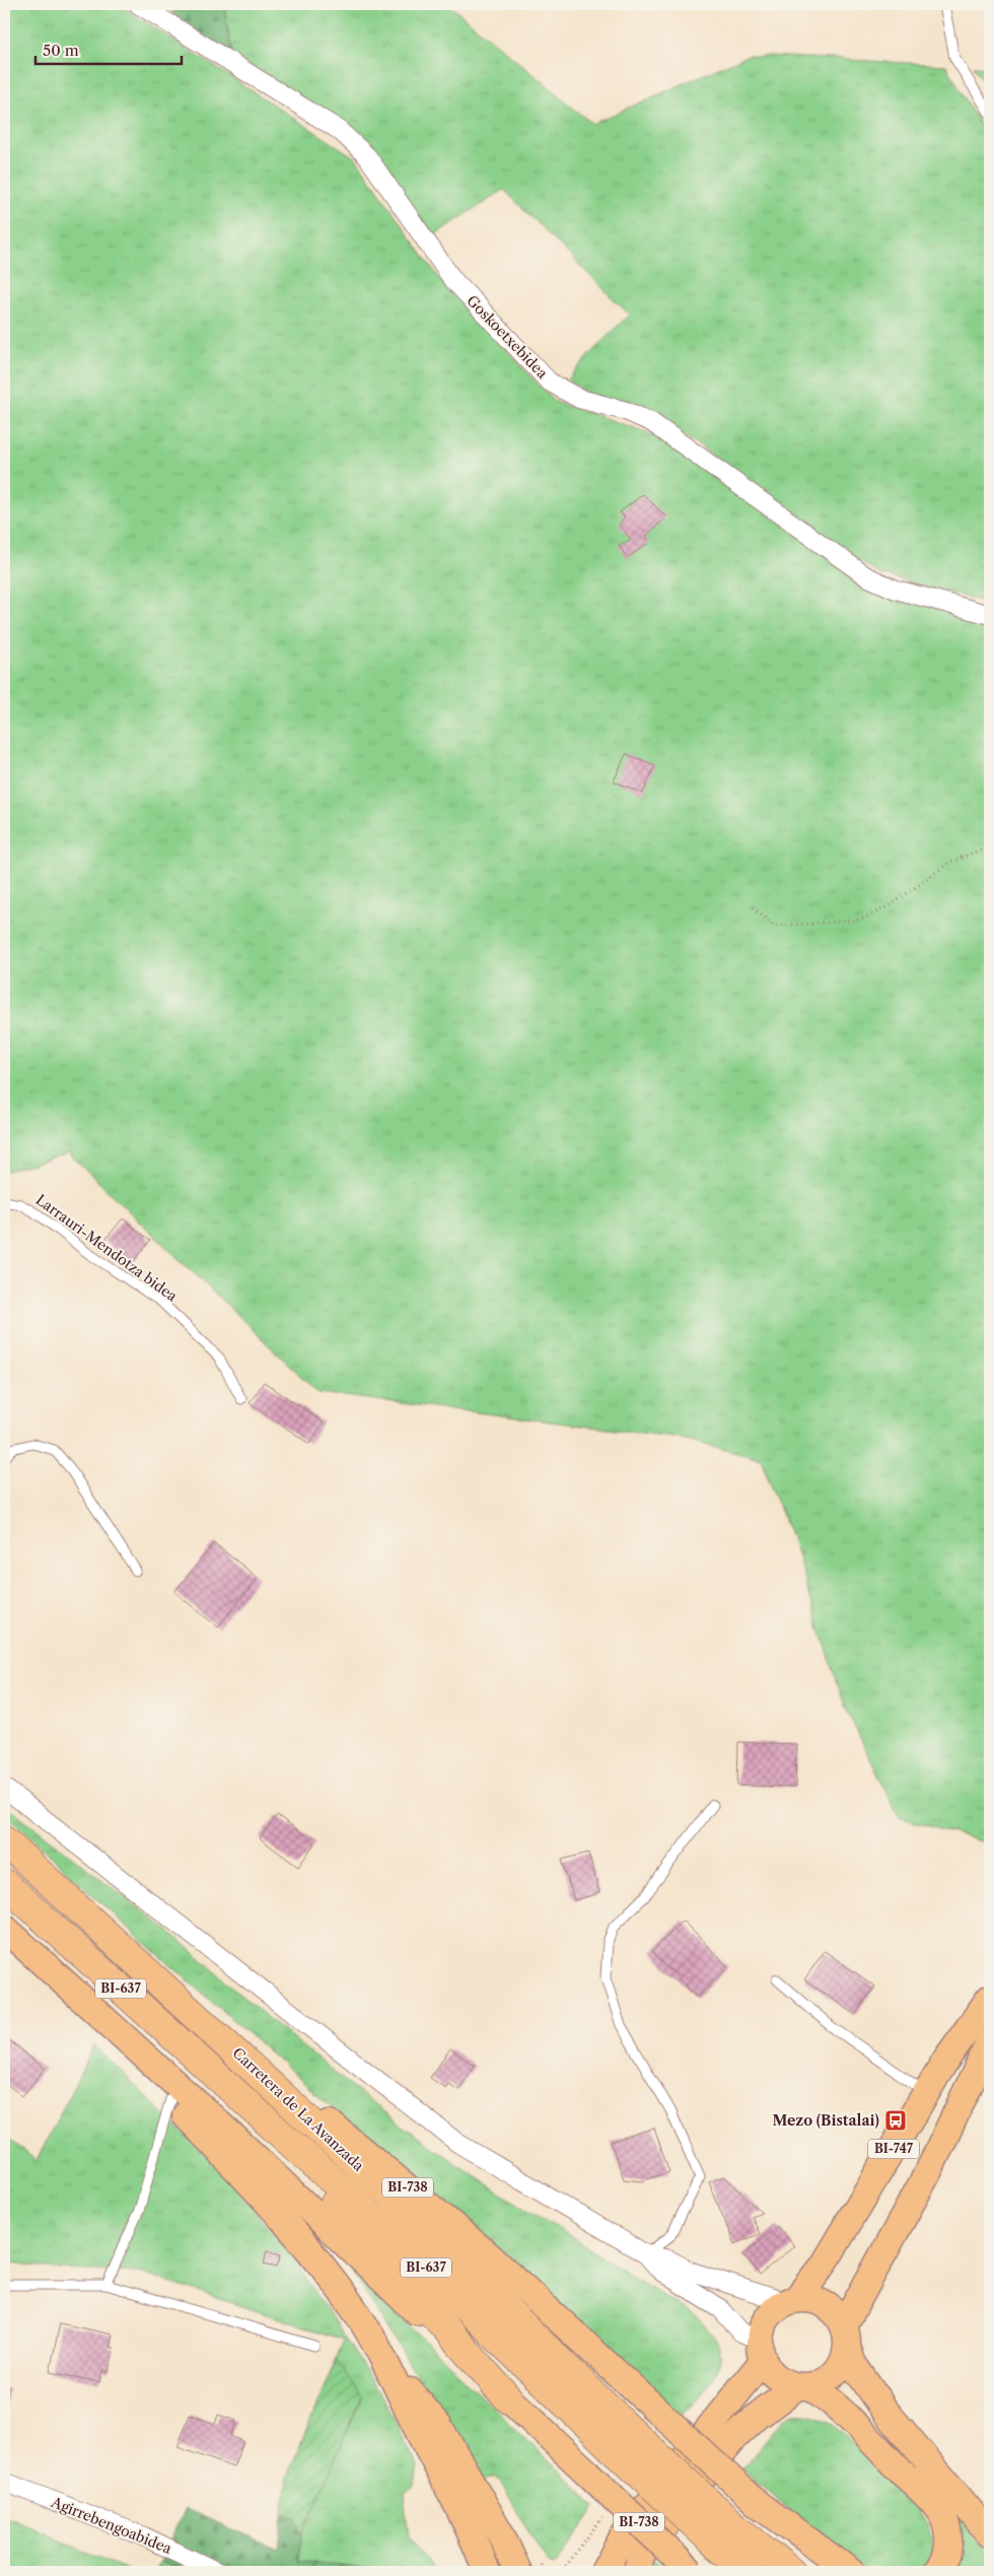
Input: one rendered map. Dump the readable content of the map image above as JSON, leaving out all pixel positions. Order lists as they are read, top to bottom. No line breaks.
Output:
{"streets":{"highway":["BI-637","Carretera de La Avanzada"],"main road":["BI-747","BI-738"],"street":["Goskoetxebidea","Agirrebengoabidea"],"lane":["Larrauri-Mendotza bidea"]},"crossings":[["BI-637","Carretera de La Avanzada"],["Carretera de La Avanzada","BI-738"]],"places":{"bus stop":["Mezo (Bistalai)"]},"scale_bar":"50 m"}
